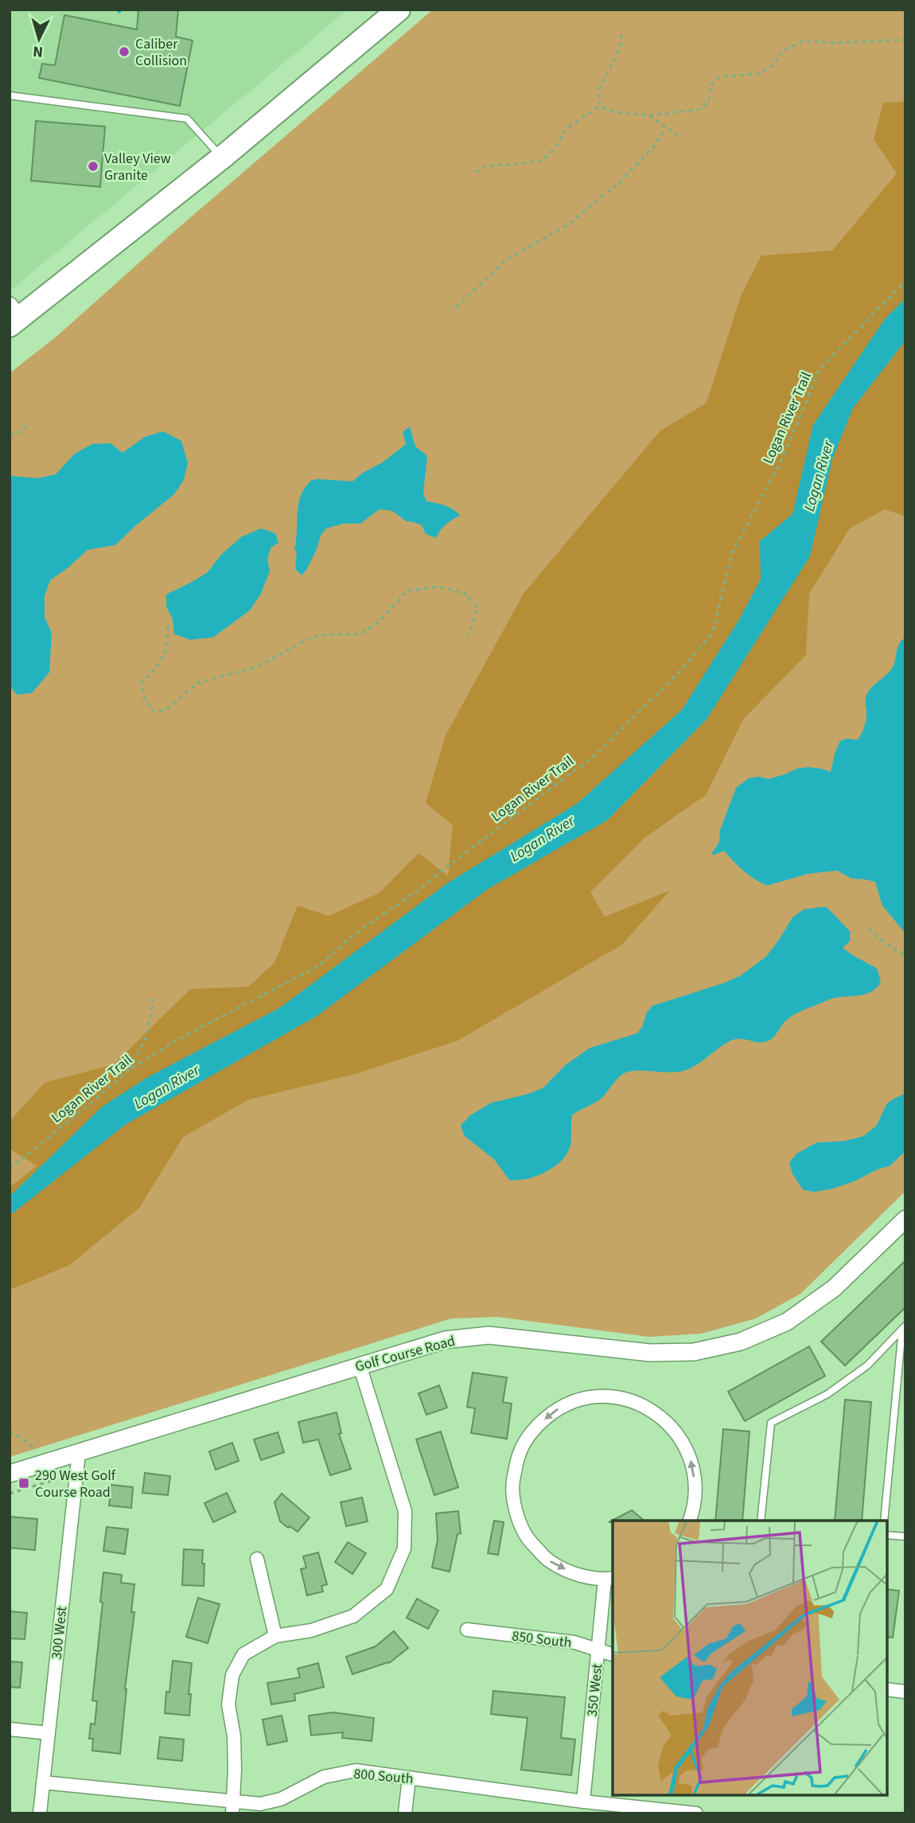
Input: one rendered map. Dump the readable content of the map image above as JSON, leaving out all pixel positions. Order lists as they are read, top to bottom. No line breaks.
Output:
{"streets":{"street":["Golf Course Road","300 West","850 South","350 West","800 South"],"path":["Logan River Trail"]},"crossings":[["Golf Course Road","300 West"],["300 West","800 South"],["850 South","350 West"],["350 West","800 South"]],"water":["Logan River"],"places":{"other":["Caliber Collision","Valley View Granite"],"transit":["290 West Golf Course Road"]},"north":"bottom"}
